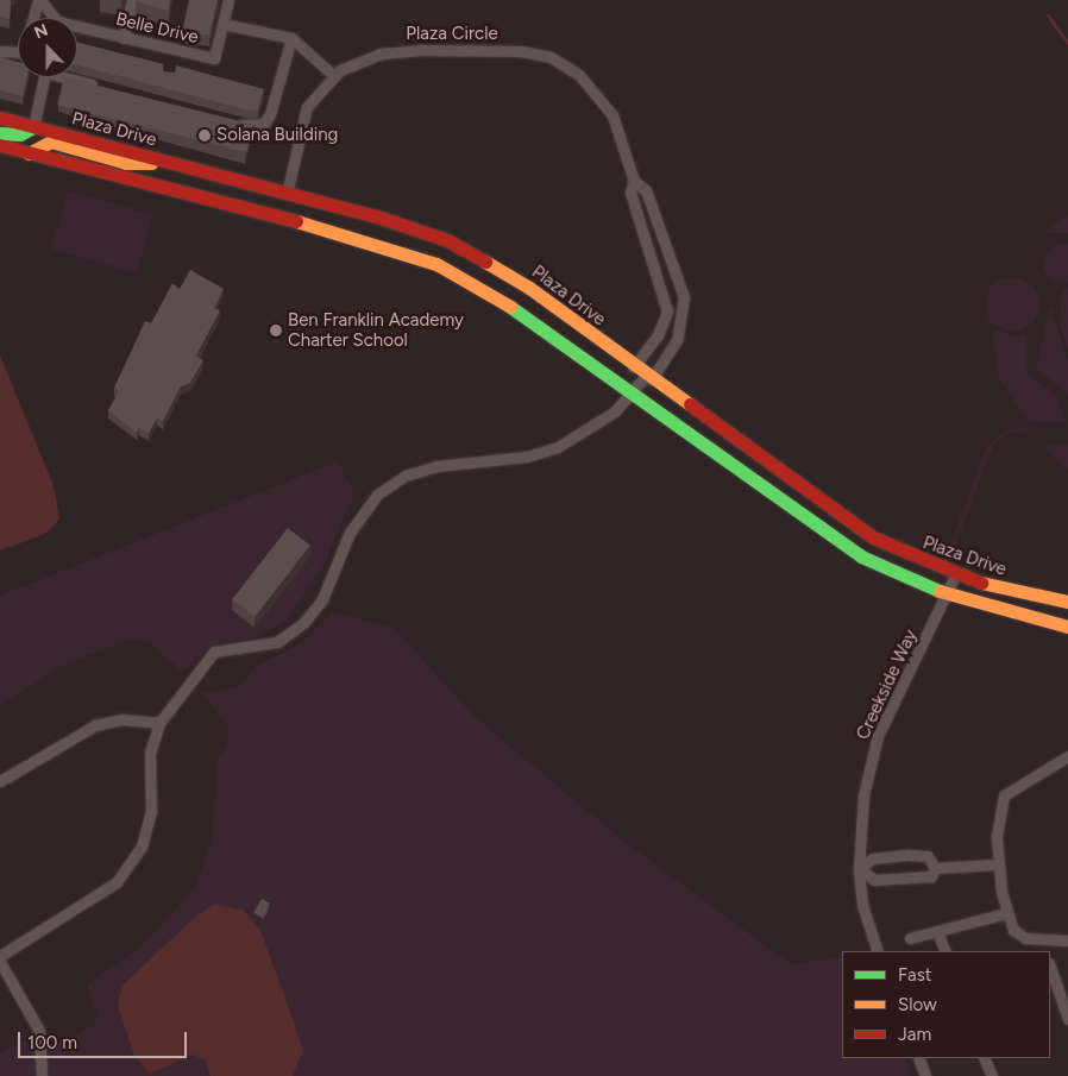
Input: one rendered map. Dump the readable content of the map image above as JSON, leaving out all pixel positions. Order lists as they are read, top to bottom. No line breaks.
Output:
{"streets":{"street":["Belle Drive","Plaza Circle","Plaza Drive","Creekside Way"]},"crossings":[["Plaza Circle","Plaza Drive"],["Plaza Drive","Creekside Way"]],"places":["Solana Building","Ben Franklin Academy Charter School"],"legend":["Fast","Slow","Jam"],"scale_bar":"100 m","north":"top"}
